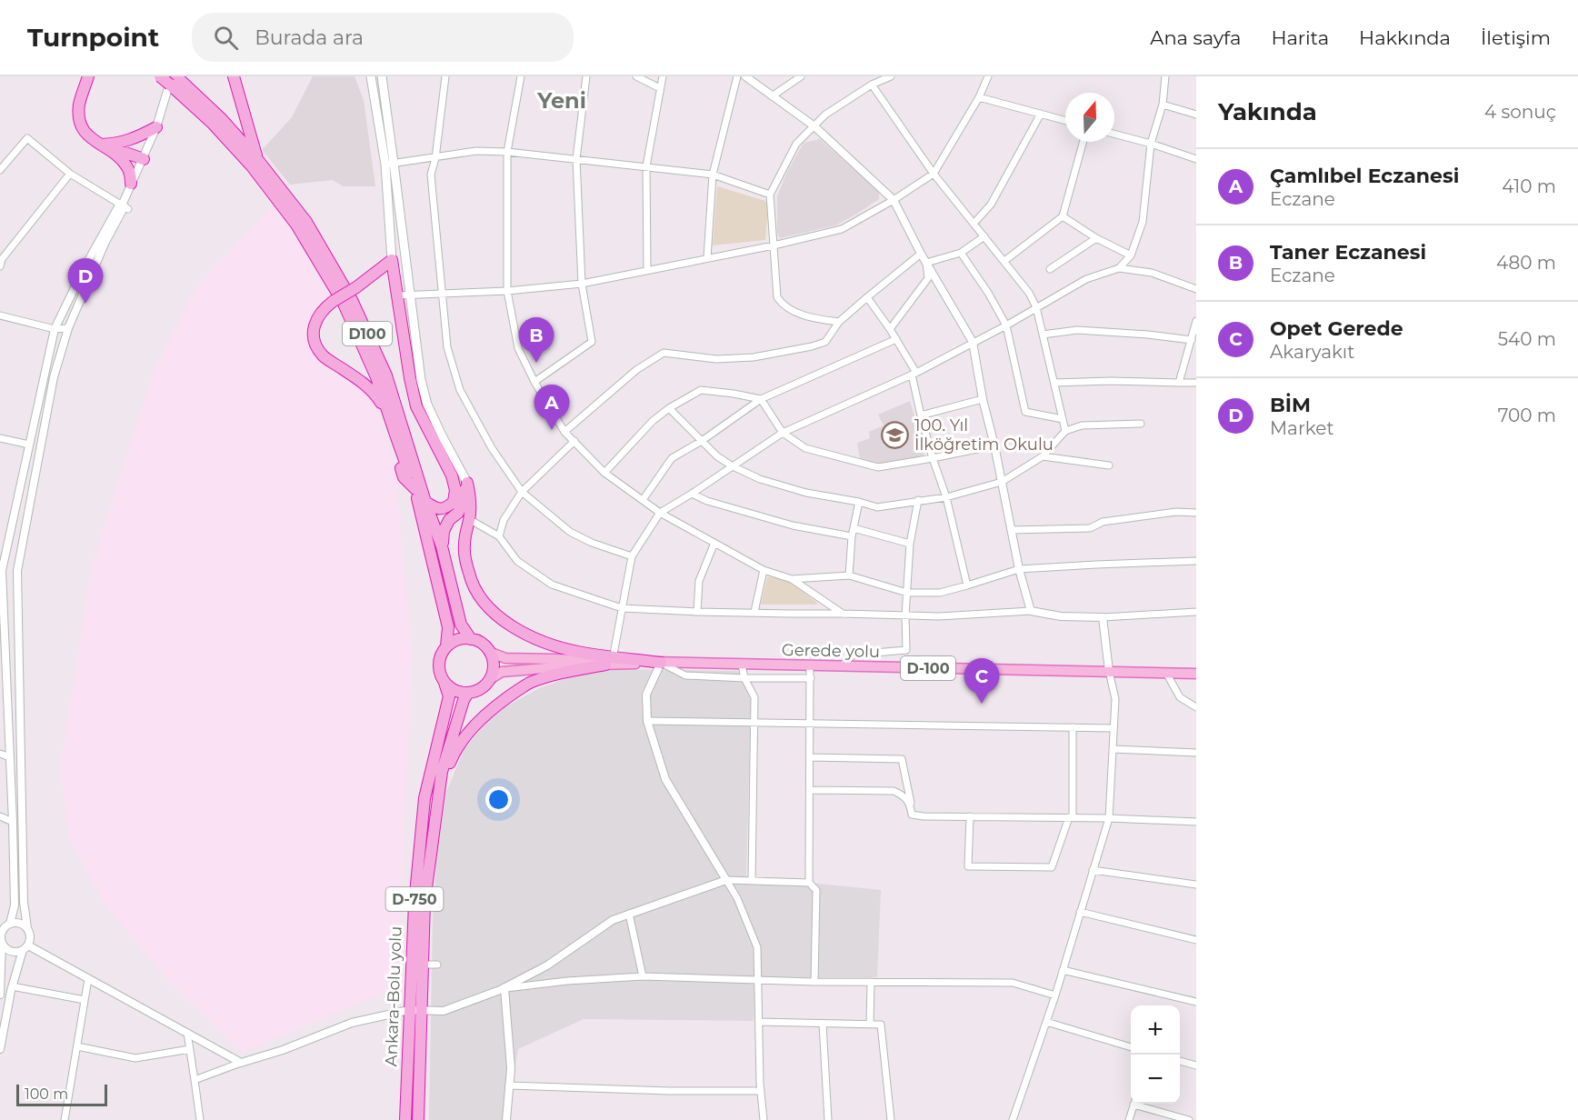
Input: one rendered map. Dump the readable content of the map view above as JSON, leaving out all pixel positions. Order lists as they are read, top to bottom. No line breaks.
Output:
{"streets":{"highway":["D100","D-750","Ankara-Bolu yolu"],"main road":["Gerede yolu","D-100"]},"crossings":[["D100","Ankara-Bolu yolu"]],"districts":["Yeni"],"places":{"school or university":["100. Yıl İlköğretim Okulu"]},"scale_bar":"100 m","north":"top","page":{"header":"Turnpoint","search":"Burada ara","nav":["Ana sayfa","Harita","Hakkında","İletişim"],"heading":["Yakında","4 sonuç"],"list":[{"mark":"A","name":"Çamlıbel Eczanesi","note":"Eczane","value":"410 m"},{"mark":"B","name":"Taner Eczanesi","note":"Eczane","value":"480 m"},{"mark":"C","name":"Opet Gerede","note":"Akaryakıt","value":"540 m"},{"mark":"D","name":"BİM","note":"Market","value":"700 m"}],"pins":["D","B","A","C"],"map_buttons":["+","−"],"scale":"100 m"}}
